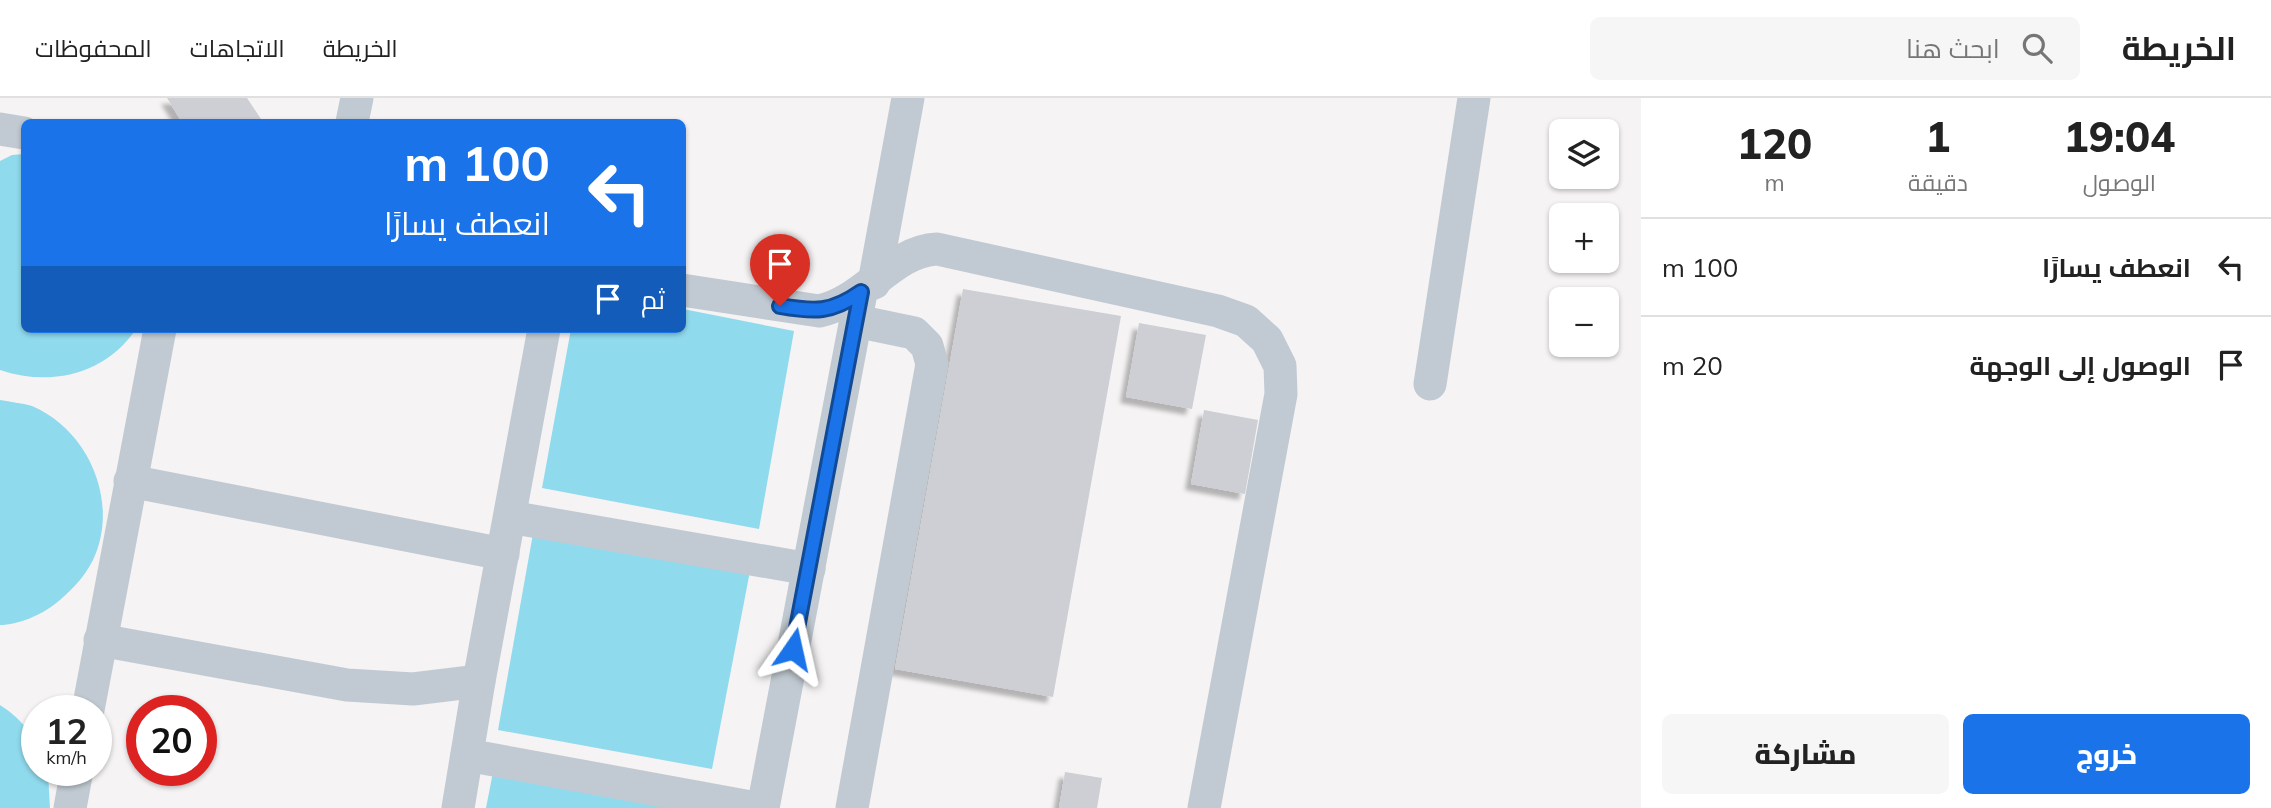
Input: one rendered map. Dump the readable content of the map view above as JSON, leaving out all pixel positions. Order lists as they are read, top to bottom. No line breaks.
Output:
{"page":{"header":"الخريطة","search":"ابحث هنا","nav":["الخريطة","الاتجاهات","المحفوظات"],"eta":["19:04","الوصول","1","دقيقة","120","m"],"map_buttons":["+","−"],"turn":["100 m","انعطف يسارًا"],"list":[{"name":"انعطف يسارًا","value":"100 m"},{"name":"الوصول إلى الوجهة","value":"20 m"}],"then":"ثم","speed":"12 km/h","limit":"20","buttons":["خروج","مشاركة"]}}
